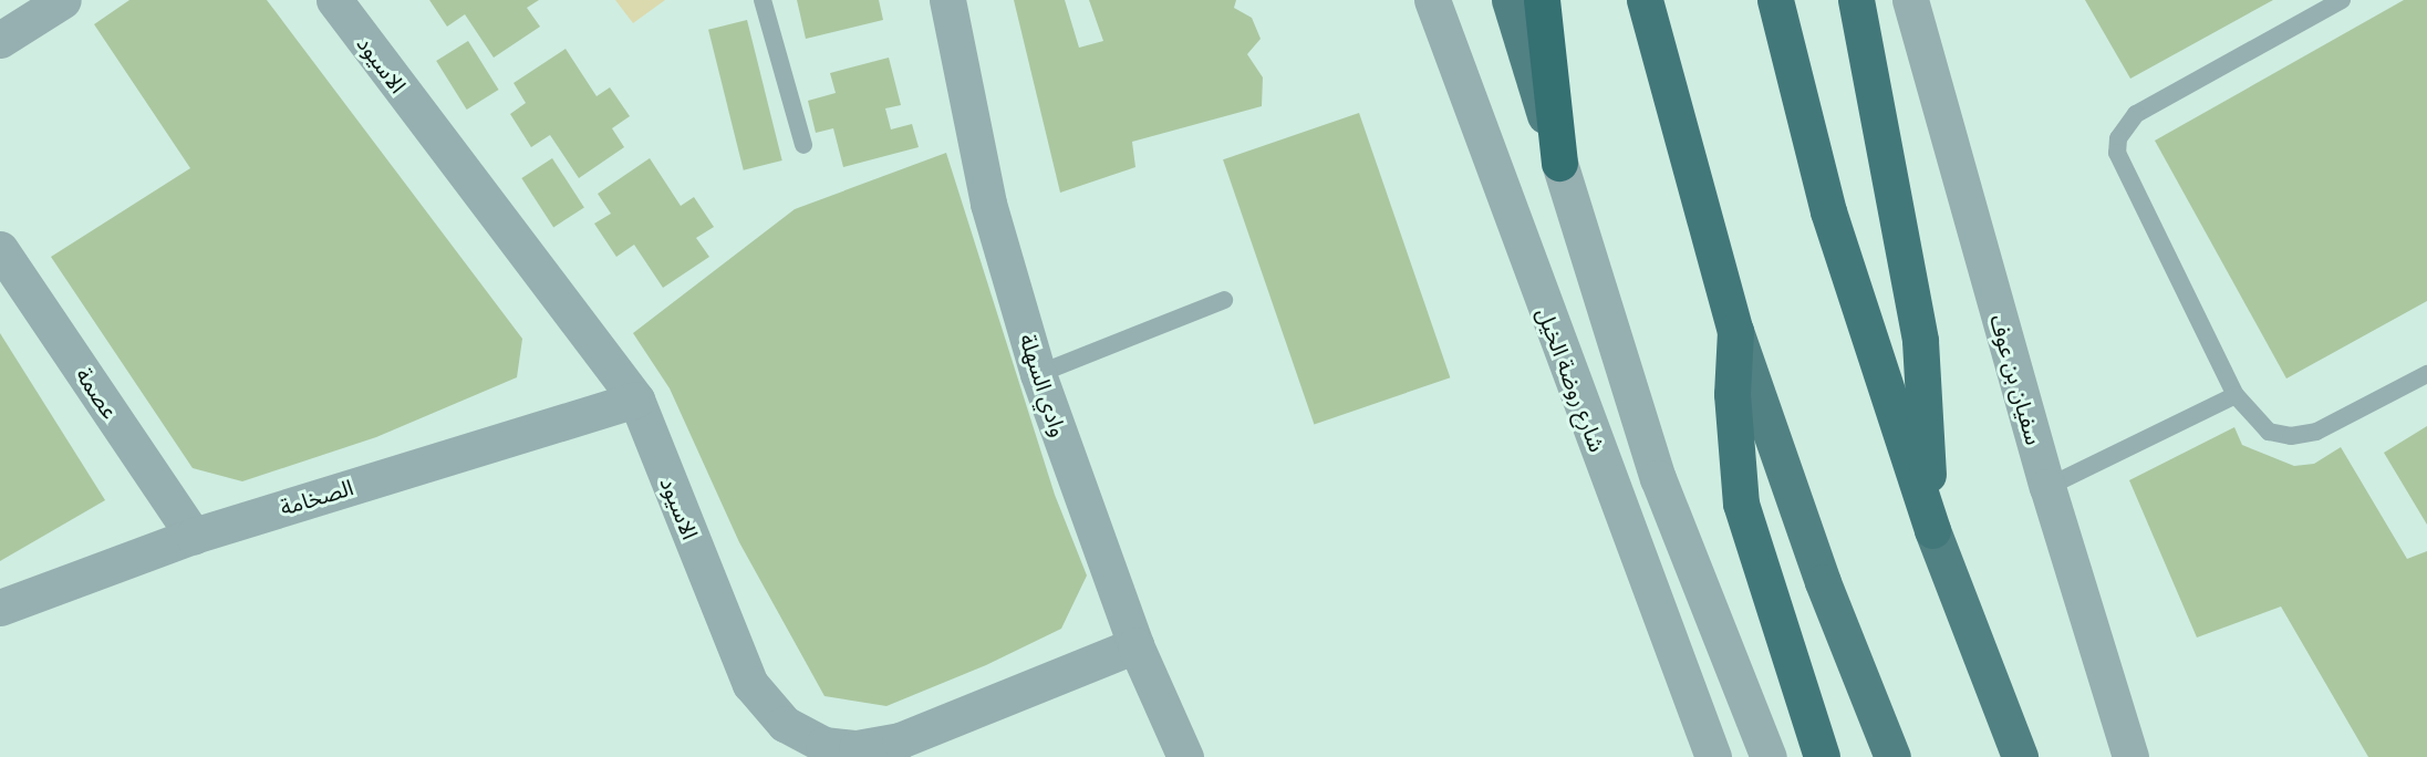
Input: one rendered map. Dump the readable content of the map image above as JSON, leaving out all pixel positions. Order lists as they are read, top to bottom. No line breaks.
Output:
{"streets":{"street":["الاسيود","شارع روضة الخيل","سفيان بن عوف","وادي السهلة","عصمة","الصخامة"]},"crossings":[["الاسيود","وادي السهلة"],["الاسيود","الصخامة"],["عصمة","الصخامة"]]}
